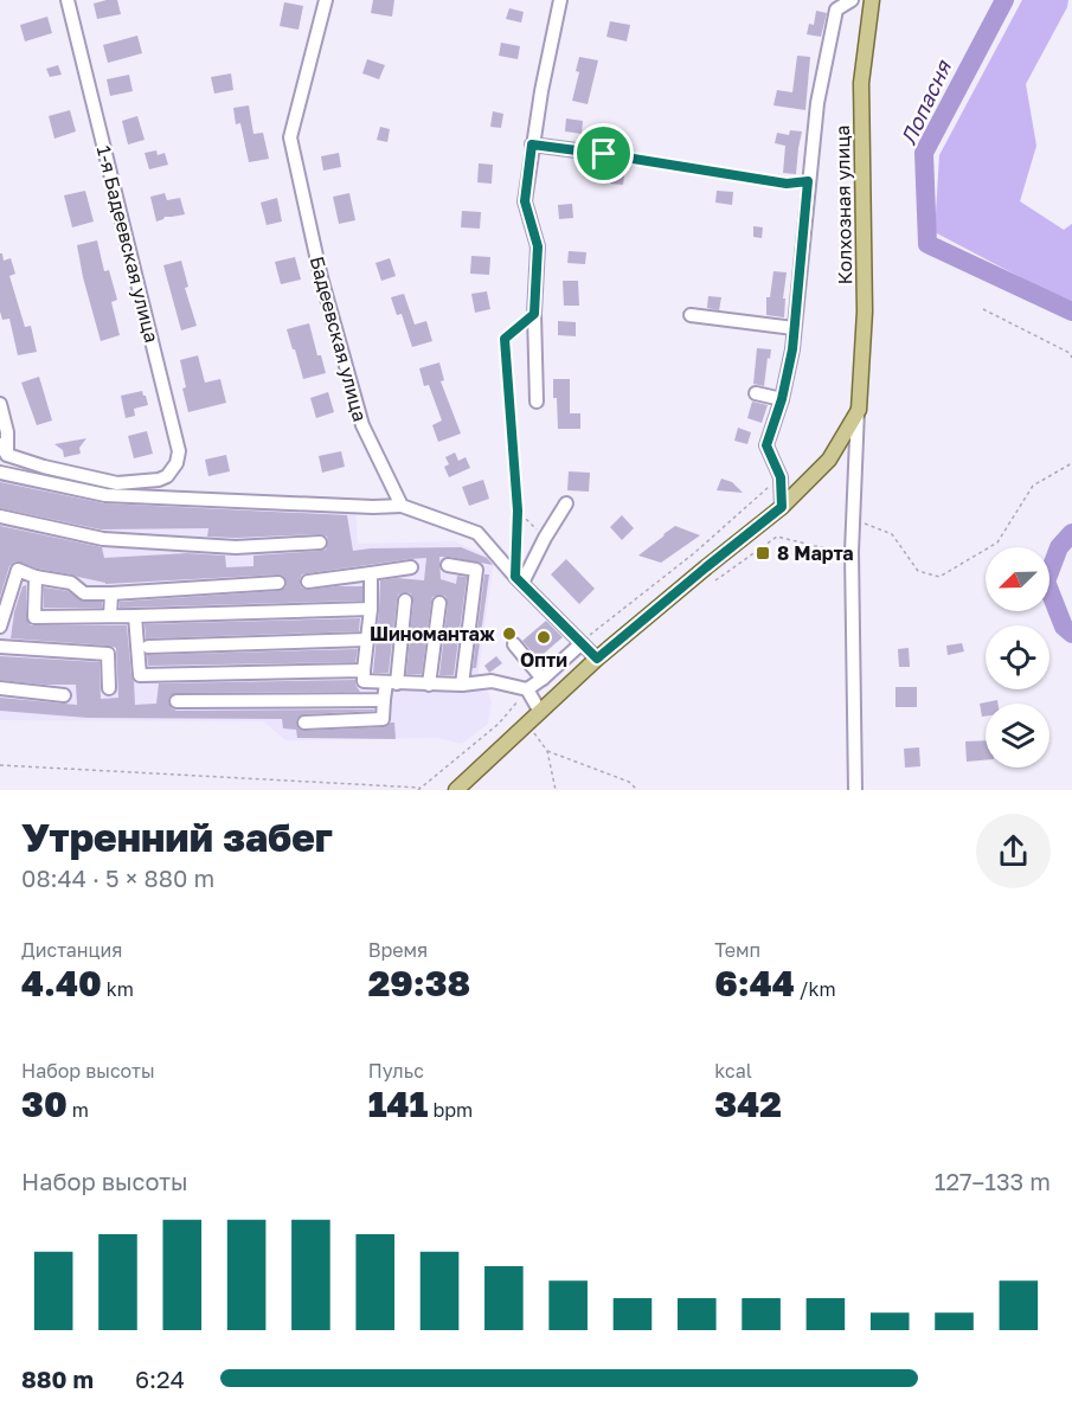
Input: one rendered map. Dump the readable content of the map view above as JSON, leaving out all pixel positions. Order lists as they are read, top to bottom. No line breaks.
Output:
{"streets":{"main road":["Колхозная улица"],"street":["1-я Бадеевская улица","Бадеевская улица"]},"water":["Лопасня"],"places":{"transit":["8 Марта"],"other":["Шиномантаж","Опти"]},"north":"bottom left","page":{"heading":["Утренний забег","08:44 · 5 × 880 m"],"stats":[["Дистанция","4.40 km"],["Время","29:38"],["Темп","6:44 /km"],["Набор высоты","30 m"],["Пульс","141 bpm"],["kcal","342"]],"chart":["Набор высоты","127–133 m"],"list":[{"name":"880 m","note":"6:24"}]}}
